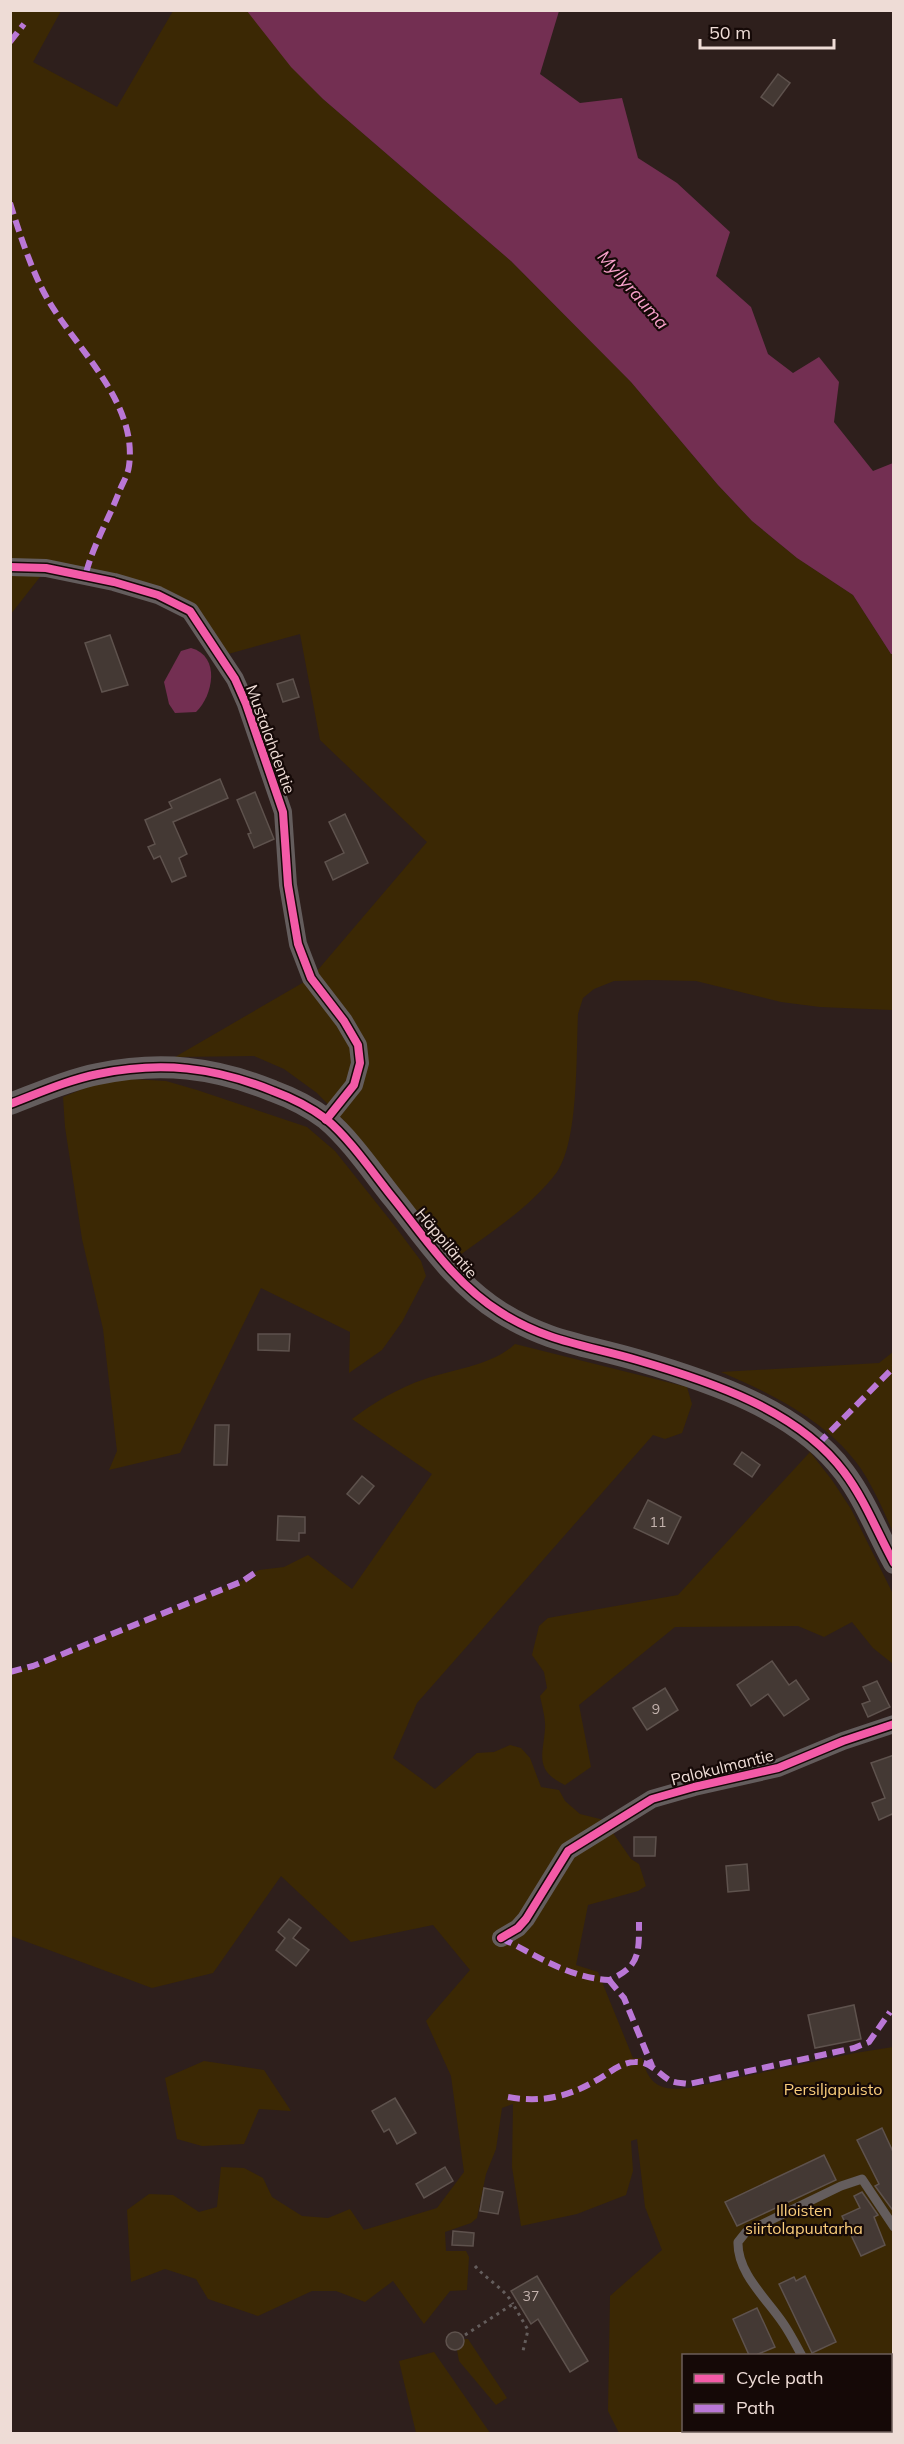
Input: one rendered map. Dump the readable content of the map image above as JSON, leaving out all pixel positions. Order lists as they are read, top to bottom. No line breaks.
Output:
{"streets":{"street":["Mustalahdentie","Häppiläntie","Palokulmantie"]},"crossings":[["Mustalahdentie","Häppiläntie"]],"water":["Myllyrauma"],"parks":["Persiljapuisto","Illoisten siirtolapuutarha"],"house_numbers":["11","9","37"],"legend":["Cycle path","Path"],"scale_bar":"50 m"}
